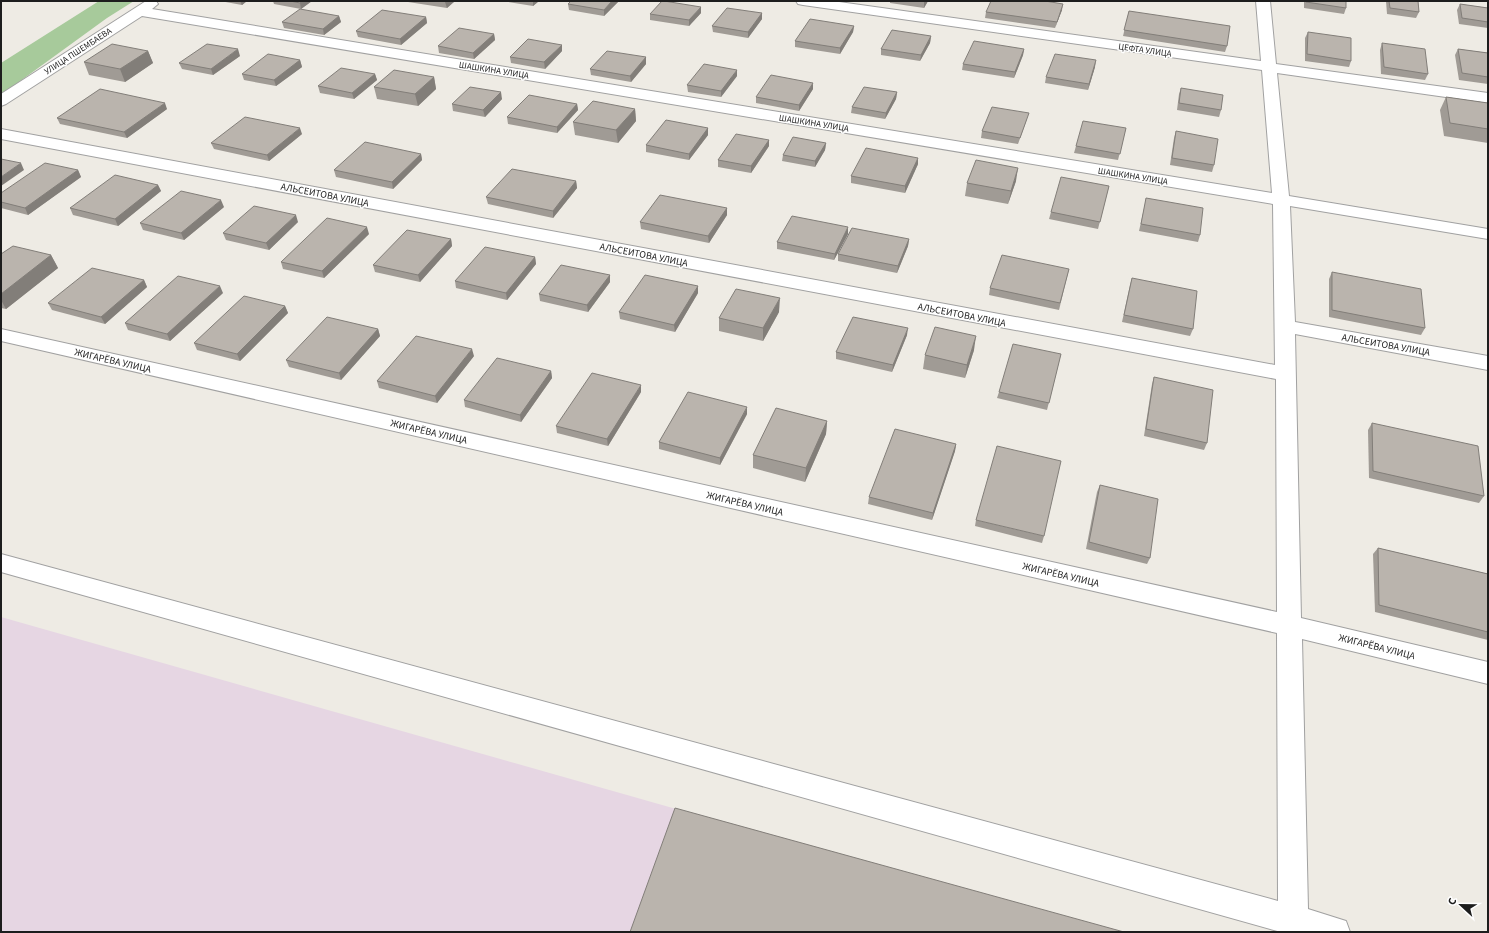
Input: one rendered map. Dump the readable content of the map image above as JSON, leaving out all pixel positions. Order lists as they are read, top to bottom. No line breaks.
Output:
{"streets":{"street":["ЦЕФТА УЛИЦА","УЛИЦА ПШЕМБАЕВА","ШАШКИНА УЛИЦА","АЛЬСЕИТОВА УЛИЦА","ЖИГАРЁВА УЛИЦА"]},"crossings":[["УЛИЦА ПШЕМБАЕВА","ШАШКИНА УЛИЦА"]],"north":"left"}
